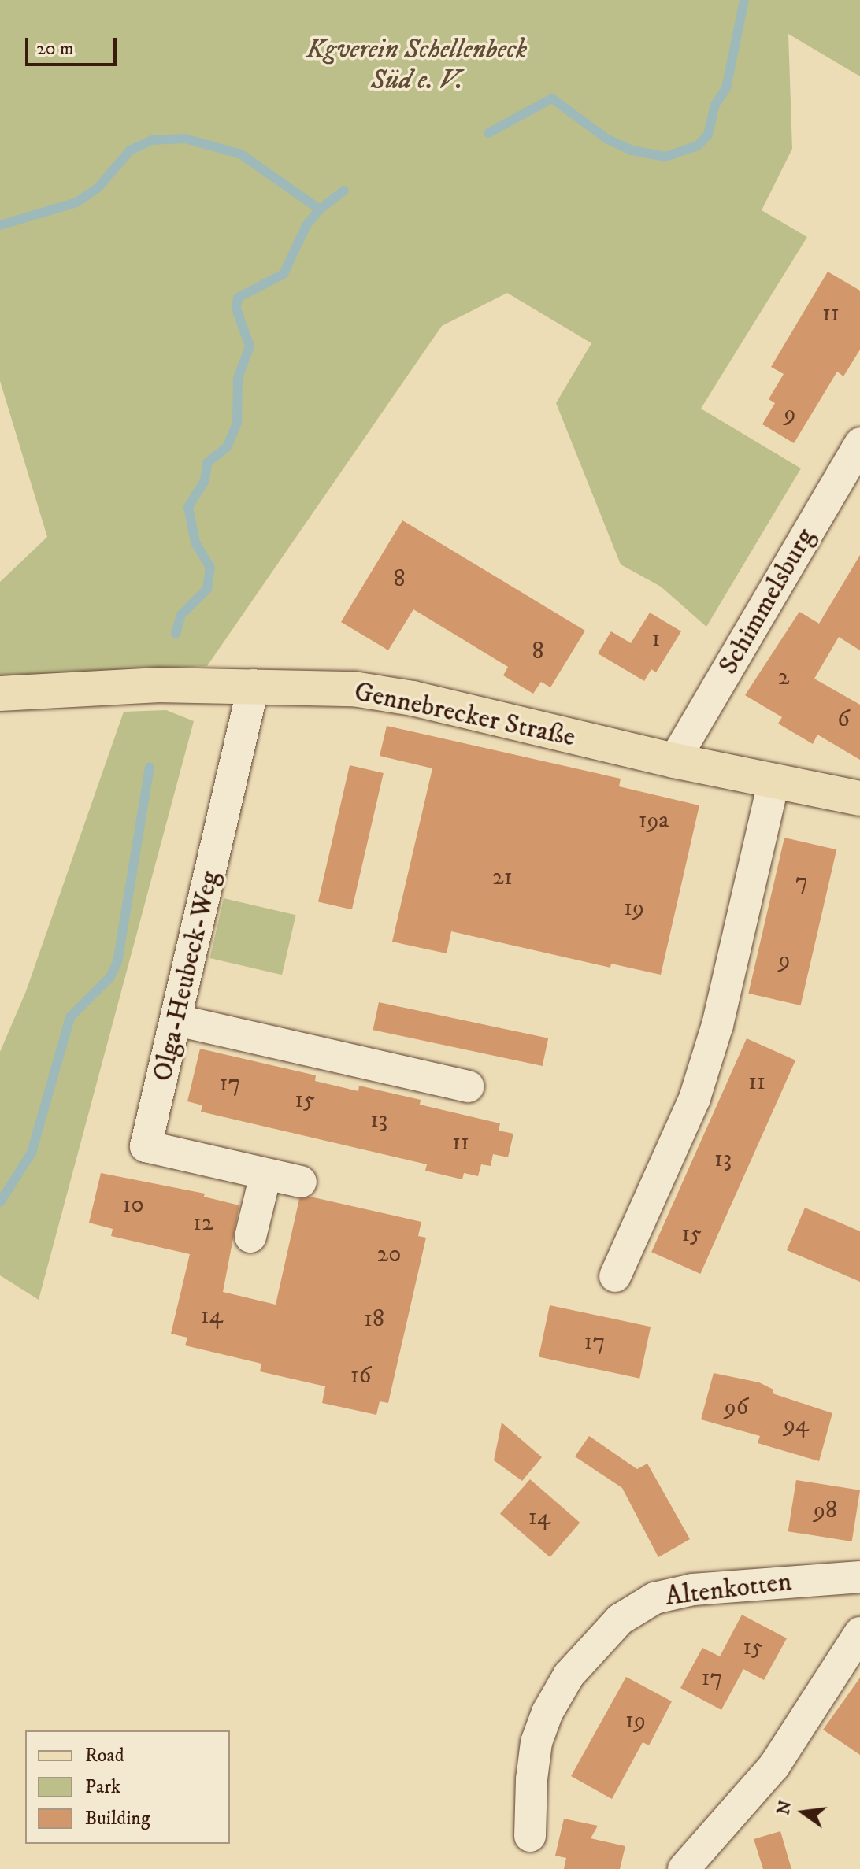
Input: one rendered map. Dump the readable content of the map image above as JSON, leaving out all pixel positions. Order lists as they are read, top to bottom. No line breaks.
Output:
{"streets":{"main road":["Gennebrecker Straße"],"street":["Schimmelsburg","Olga-Heubeck-Weg","Altenkotten"]},"crossings":[["Schimmelsburg","Gennebrecker Straße"],["Gennebrecker Straße","Olga-Heubeck-Weg"]],"parks":["Kgverein Schellenbeck Süd e. V."],"house_numbers":["11","9","8","1","8","2","6","19a","21","7","19","9","11","17","15","13","11","13","10","12","15","20","14","18","17","16","96","94","98","14","15","17","19"],"legend":["Road","Park","Building"],"scale_bar":"20 m","north":"left"}
